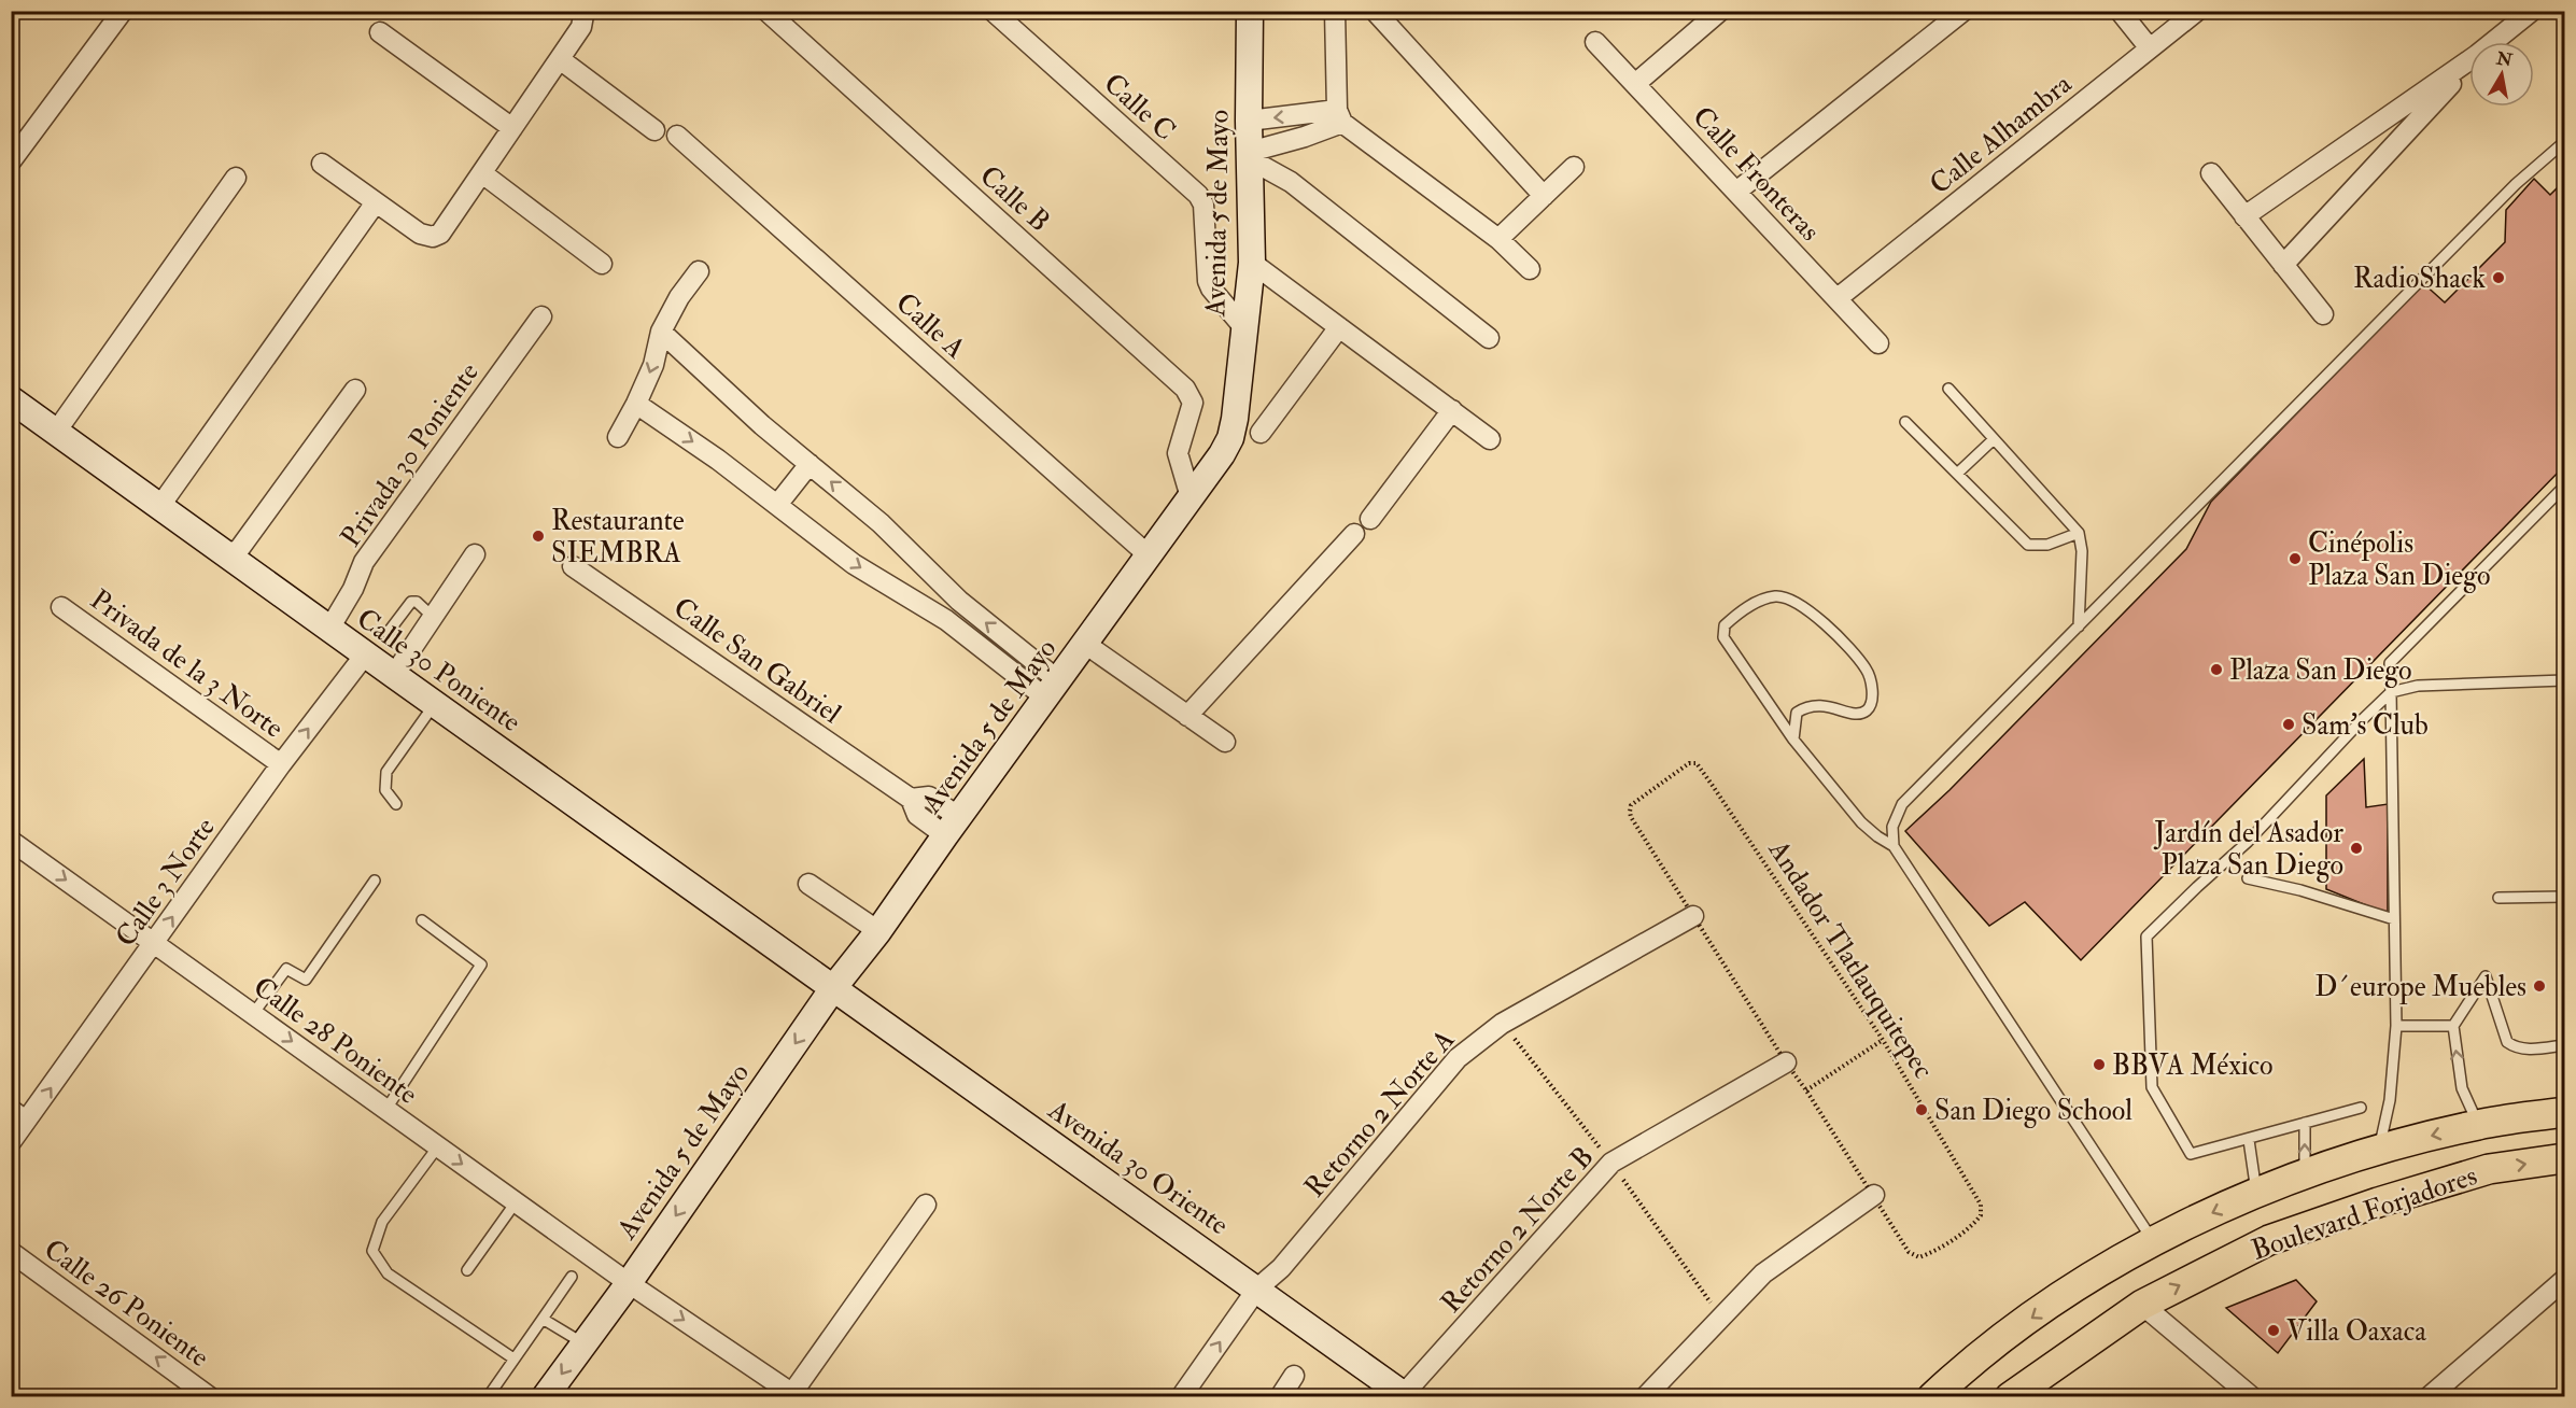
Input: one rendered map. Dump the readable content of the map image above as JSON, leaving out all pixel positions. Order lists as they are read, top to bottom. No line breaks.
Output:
{"streets":{"main road":["Boulevard Forjadores"],"street":["Calle C","Calle Alhambra","Calle Fronteras","Calle B","Avenida 5 de Mayo","Calle A","Privada 30 Poniente","Calle San Gabriel","Privada de la 3 Norte","Calle 30 Poniente","Calle 3 Norte","Calle 28 Poniente","Retorno 2 Norte A","Avenida 30 Oriente","Retorno 2 Norte B","Calle 26 Poniente"],"path":["Andador Tlatlauquitepec"]},"crossings":[["Calle C","Avenida 5 de Mayo"],["Calle Alhambra","Calle Fronteras"],["Calle B","Avenida 5 de Mayo"],["Avenida 5 de Mayo","Calle A"],["Avenida 5 de Mayo","Calle San Gabriel"],["Avenida 5 de Mayo","Calle 30 Poniente"],["Avenida 5 de Mayo","Calle 28 Poniente"],["Avenida 5 de Mayo","Avenida 30 Oriente"],["Privada 30 Poniente","Calle 30 Poniente"],["Privada de la 3 Norte","Calle 3 Norte"],["Calle 30 Poniente","Calle 3 Norte"],["Calle 30 Poniente","Avenida 30 Oriente"],["Calle 3 Norte","Calle 28 Poniente"],["Andador Tlatlauquitepec","Retorno 2 Norte A"],["Retorno 2 Norte A","Avenida 30 Oriente"],["Avenida 30 Oriente","Retorno 2 Norte B"]],"one_way":["Calle 3 Norte","Calle 28 Poniente","Calle 26 Poniente"],"places":["RadioShack","Restaurante SIEMBRA","Cinépolis Plaza San Diego","Plaza San Diego","Sam's Club","Jardín del Asador Plaza San Diego","D´europe Muebles","BBVA México","San Diego School","Villa Oaxaca"],"north":"top"}
